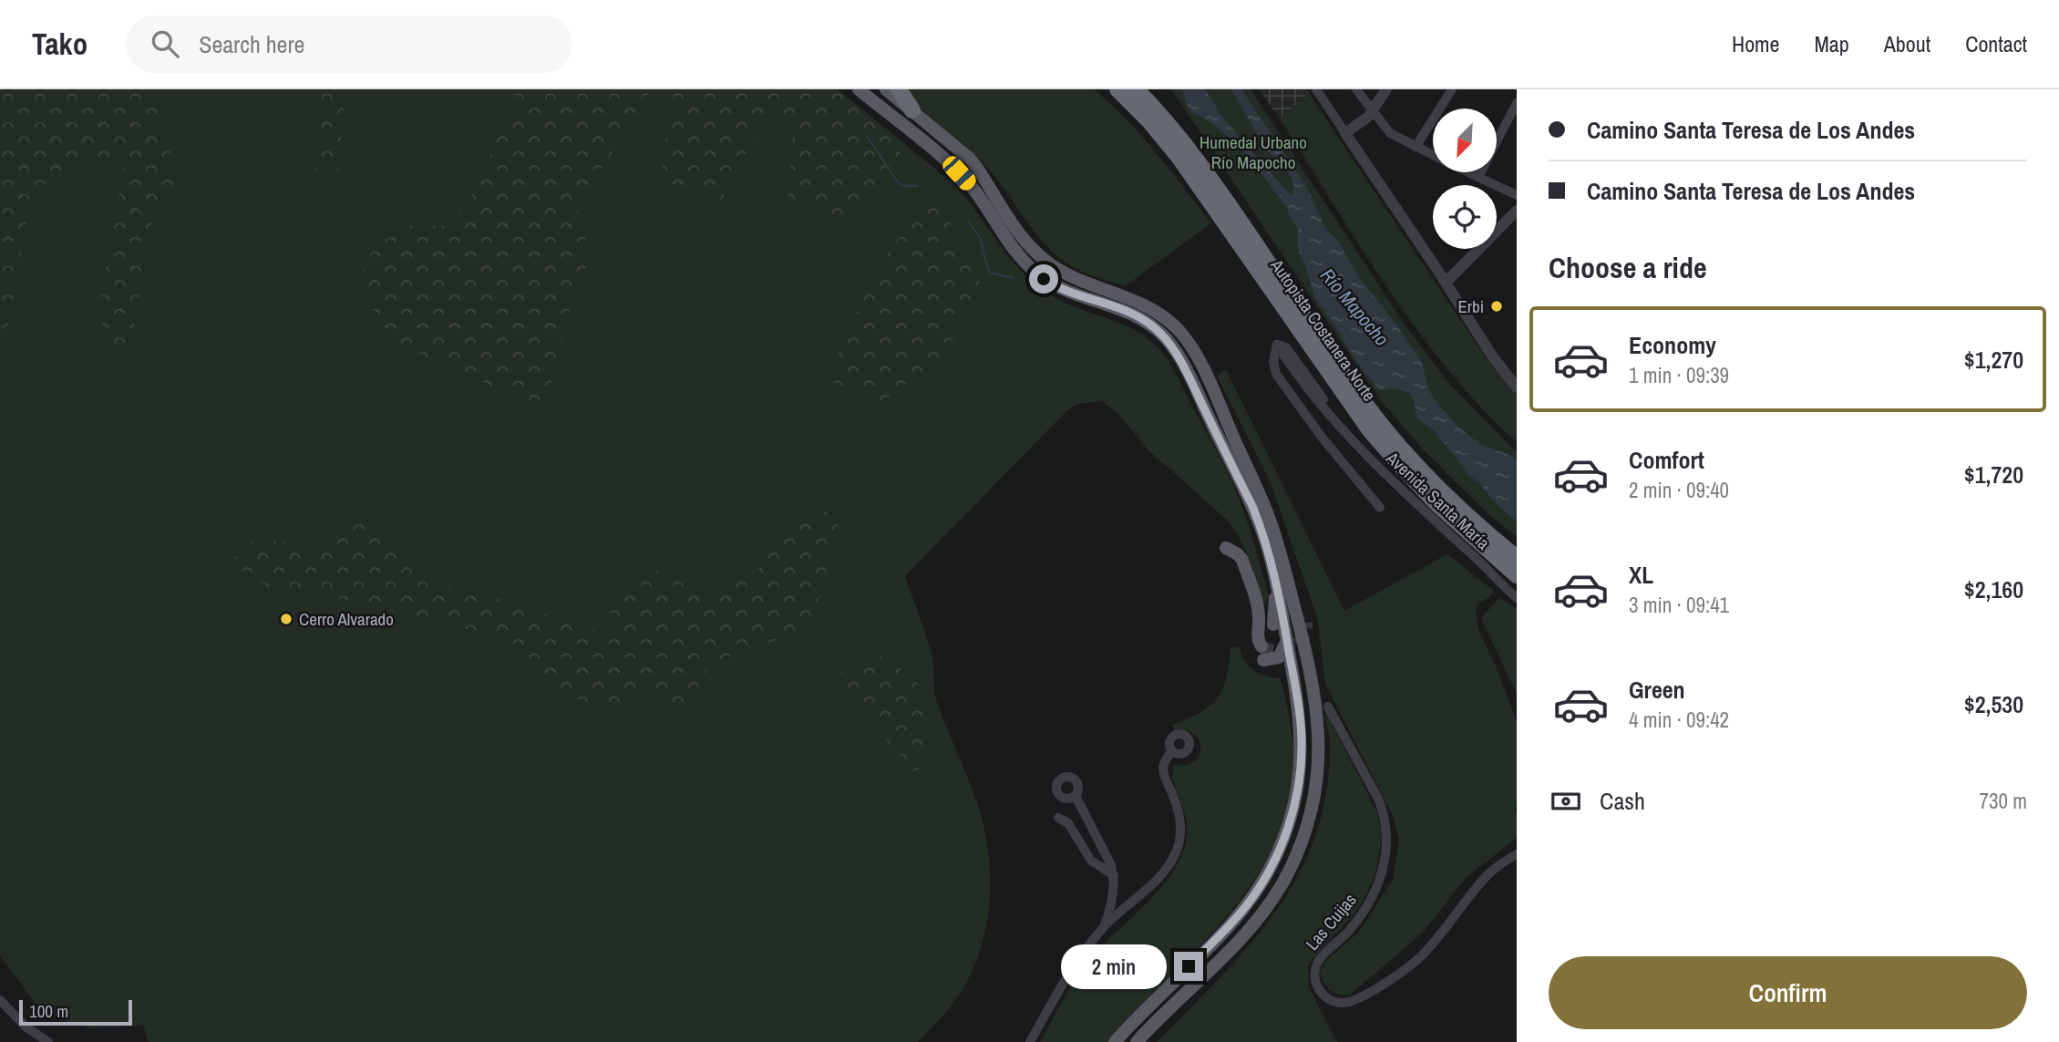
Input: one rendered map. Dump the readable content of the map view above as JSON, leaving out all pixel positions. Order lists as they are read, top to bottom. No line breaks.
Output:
{"streets":{"highway":["Autopista Costanera Norte"],"street":["Avenida Santa María","Las Cuijas"]},"water":["Río Mapocho"],"parks":["Humedal Urbano Río Mapocho"],"places":["Erbi","Cerro Alvarado"],"scale_bar":"100 m","north":"bottom left","page":{"header":"Tako","search":"Search here","nav":["Home","Map","About","Contact"],"banner":["Camino Santa Teresa de Los Andes","Camino Santa Teresa de Los Andes"],"heading":"Choose a ride","list":[{"name":"Economy","note":"1 min · 09:39","value":"$1,270"},{"name":"Comfort","note":"2 min · 09:40","value":"$1,720"},{"name":"XL","note":"3 min · 09:41","value":"$2,160"},{"name":"Green","note":"4 min · 09:42","value":"$2,530"}],"pay":["Cash","730 m"],"buttons":"Confirm","bubble":"2 min","scale":"100 m"}}
